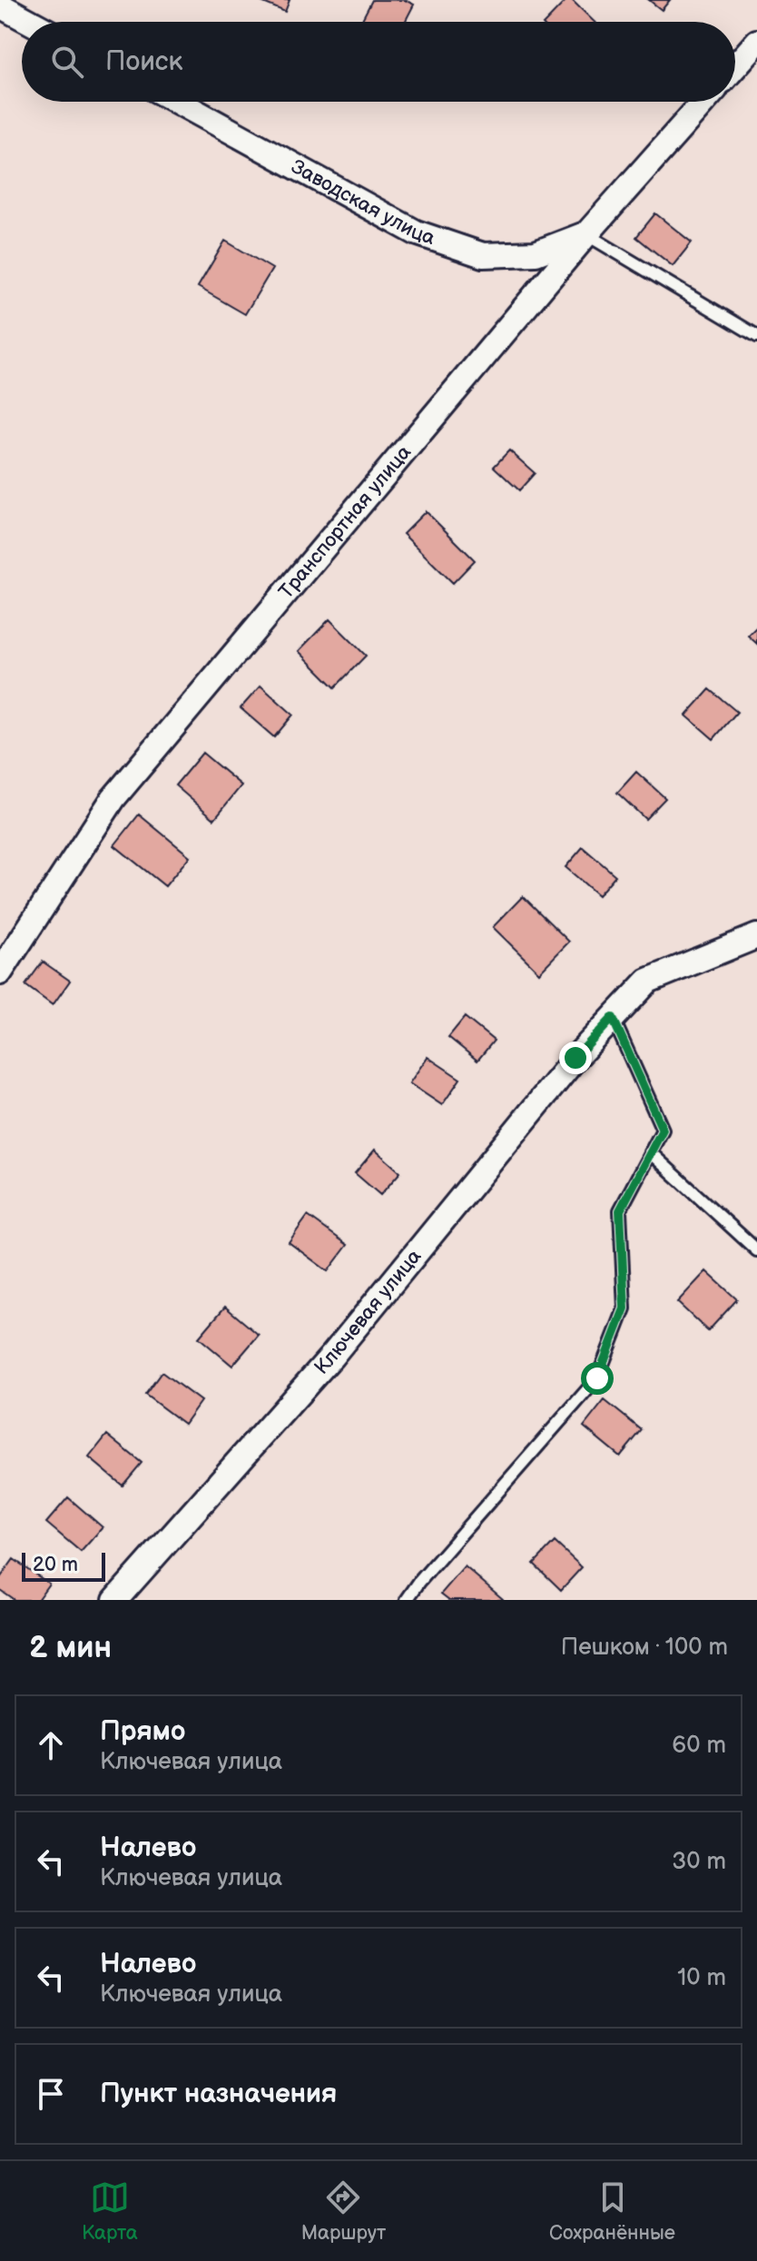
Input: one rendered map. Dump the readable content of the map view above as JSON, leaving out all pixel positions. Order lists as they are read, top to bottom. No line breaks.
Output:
{"streets":{"street":["Заводская улица","Транспортная улица","Ключевая улица"]},"crossings":[["Заводская улица","Транспортная улица"]],"scale_bar":"20 m","page":{"search":"Поиск","scale":"20 m","heading":["2 мин","Пешком · 100 m"],"list":[["Прямо","Ключевая улица","60 m"],["Налево","Ключевая улица","30 m"],["Налево","Ключевая улица","10 m"],"Пункт назначения"],"nav":["Карта","Маршрут","Сохранённые"]}}
